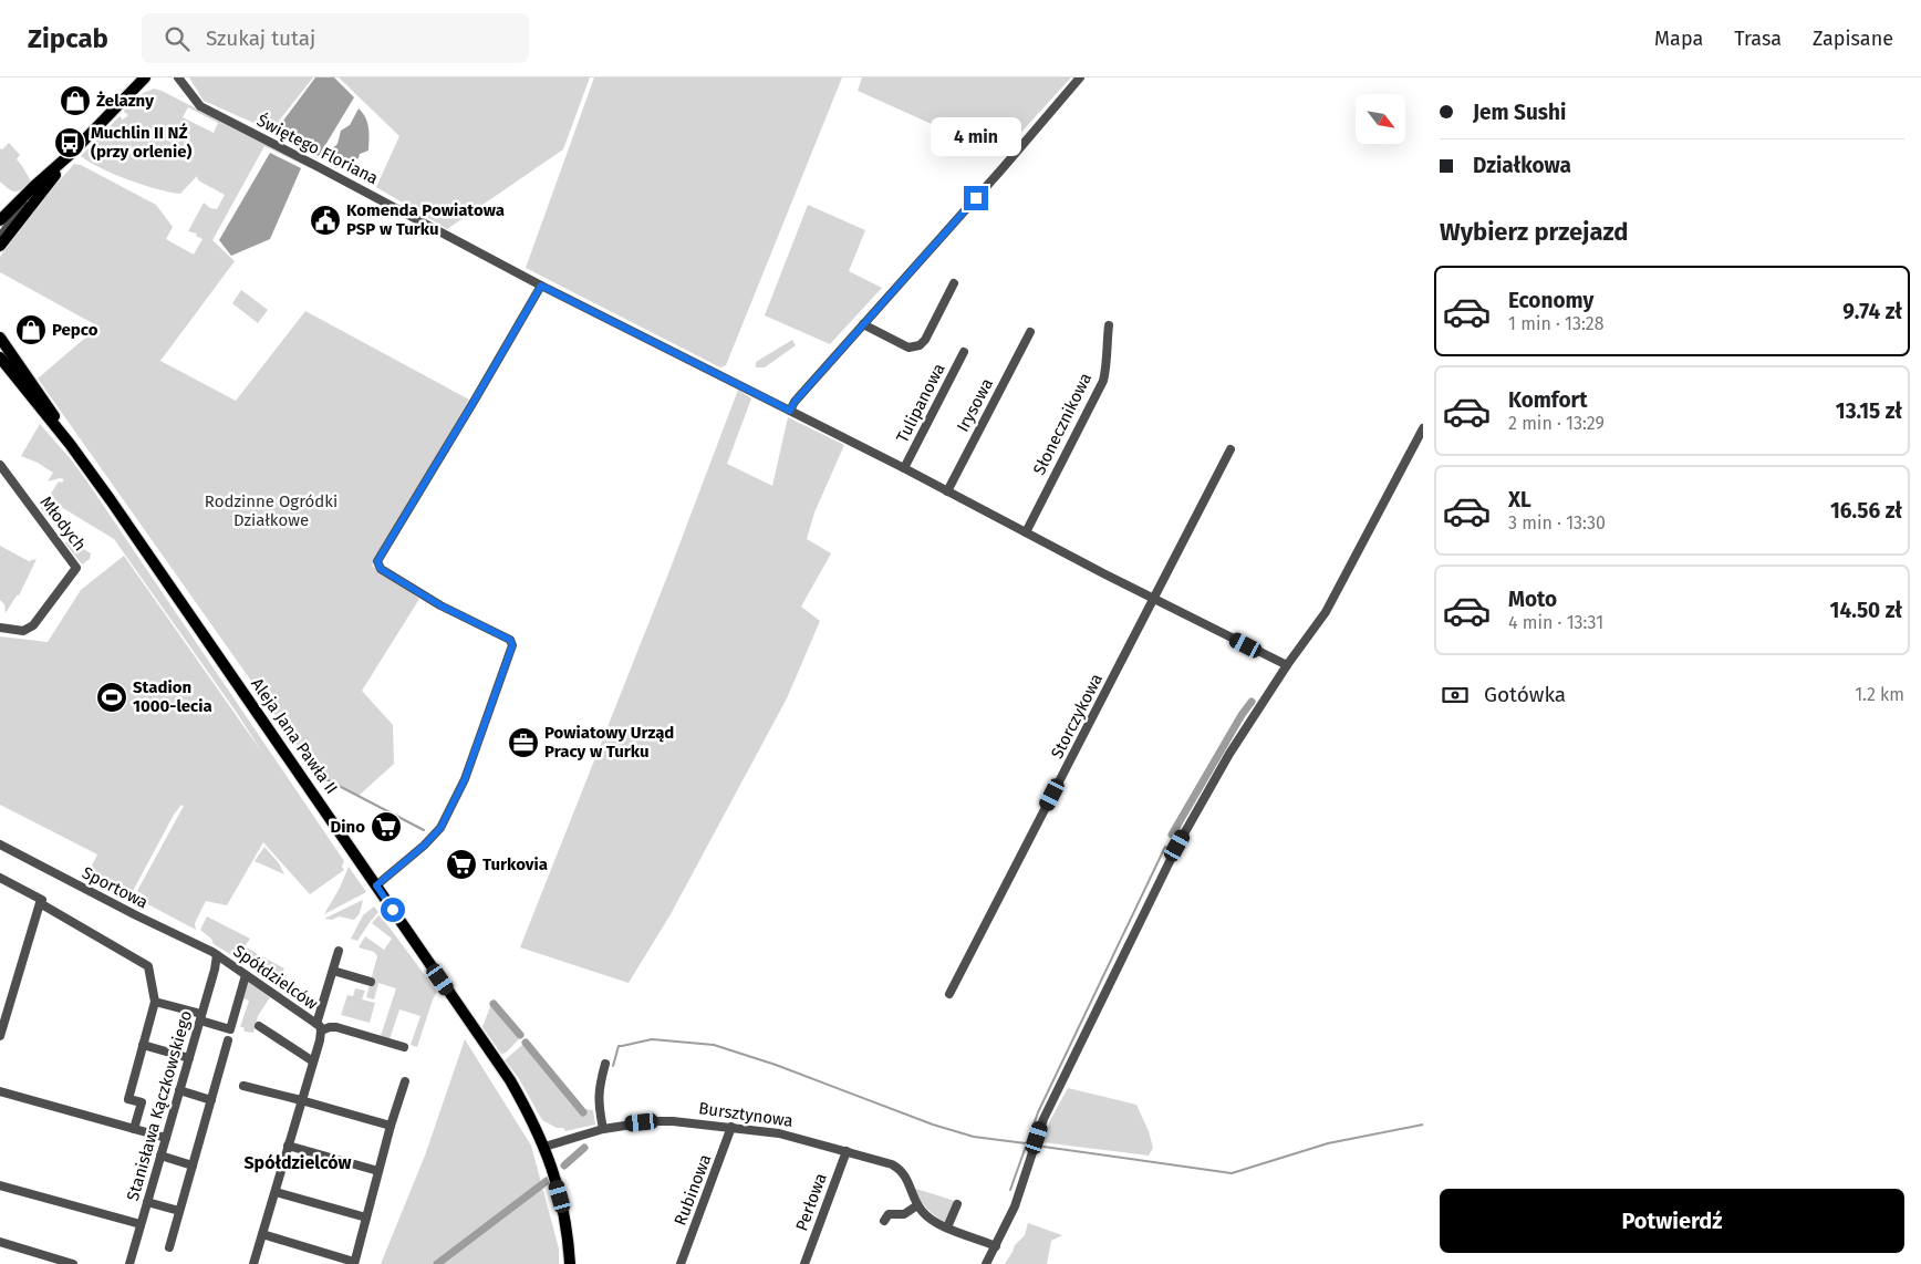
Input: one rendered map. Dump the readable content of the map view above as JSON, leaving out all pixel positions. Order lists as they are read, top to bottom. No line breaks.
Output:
{"streets":{"main road":["Aleja Jana Pawła II"],"street":["Świętego Floriana","Tulipanowa","Irysowa","Słonecznikowa","Młodych","Storczykowa","Sportowa","Spółdzielców","Stanisława Kączkowskiego","Bursztynowa","Rubinowa","Perłowa"]},"crossings":[["Świętego Floriana","Tulipanowa"],["Świętego Floriana","Irysowa"],["Świętego Floriana","Słonecznikowa"],["Świętego Floriana","Storczykowa"],["Aleja Jana Pawła II","Bursztynowa"],["Sportowa","Spółdzielców"],["Sportowa","Stanisława Kączkowskiego"],["Spółdzielców","Stanisława Kączkowskiego"],["Bursztynowa","Rubinowa"],["Bursztynowa","Perłowa"]],"districts":["Spółdzielców"],"parks":["Rodzinne Ogródki Działkowe"],"places":{"shop":["Żelazny","Pepco"],"bus stop":["Muchlin II NŹ (przy orlenie)"],"public building":["Komenda Powiatowa PSP w Turku"],"sports":["Stadion 1000-lecia"],"office":["Powiatowy Urząd Pracy w Turku"],"supermarket":["Dino","Turkovia"]},"north":"bottom right","page":{"header":"Zipcab","search":"Szukaj tutaj","nav":["Mapa","Trasa","Zapisane"],"banner":["Jem Sushi","Działkowa"],"bubble":"4 min","heading":"Wybierz przejazd","list":[{"name":"Economy","note":"1 min · 13:28","value":"9.74 zł"},{"name":"Komfort","note":"2 min · 13:29","value":"13.15 zł"},{"name":"XL","note":"3 min · 13:30","value":"16.56 zł"},{"name":"Moto","note":"4 min · 13:31","value":"14.50 zł"}],"pay":["Gotówka","1.2 km"],"buttons":"Potwierdź"}}
